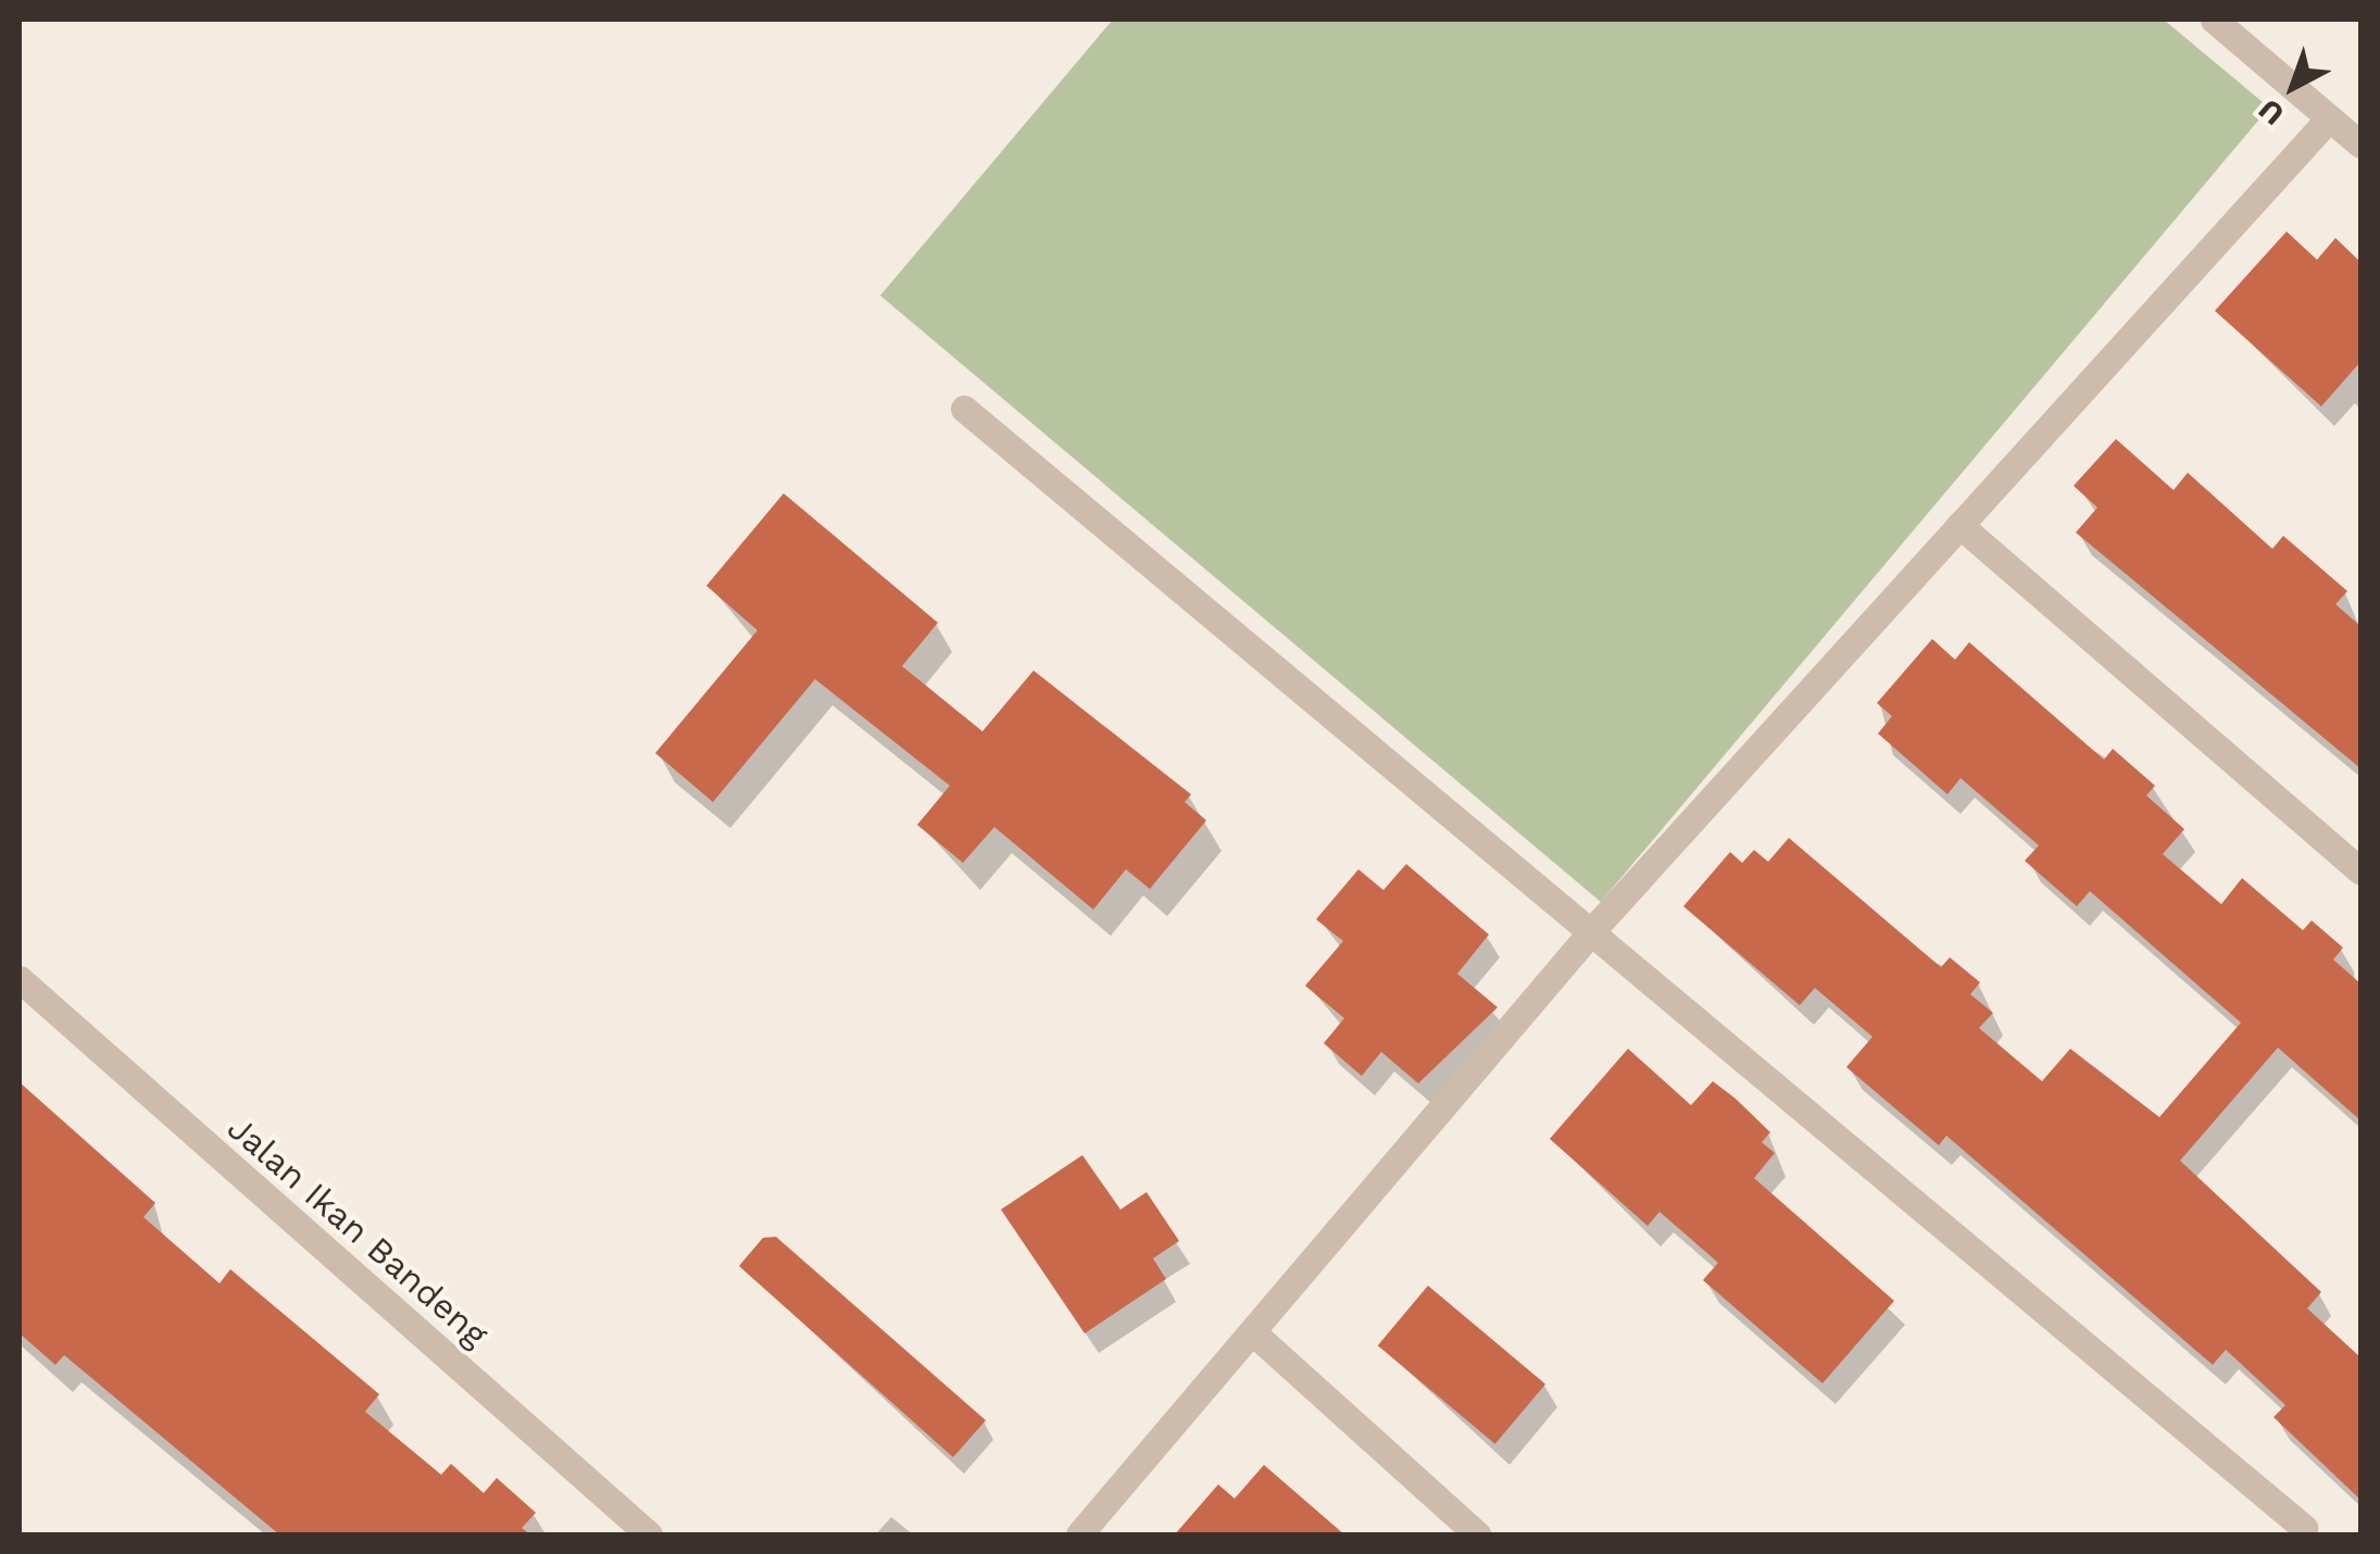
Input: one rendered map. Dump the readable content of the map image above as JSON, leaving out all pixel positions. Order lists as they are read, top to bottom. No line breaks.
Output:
{"streets":{"street":["Jalan Ikan Bandeng"]},"north":"bottom left"}
